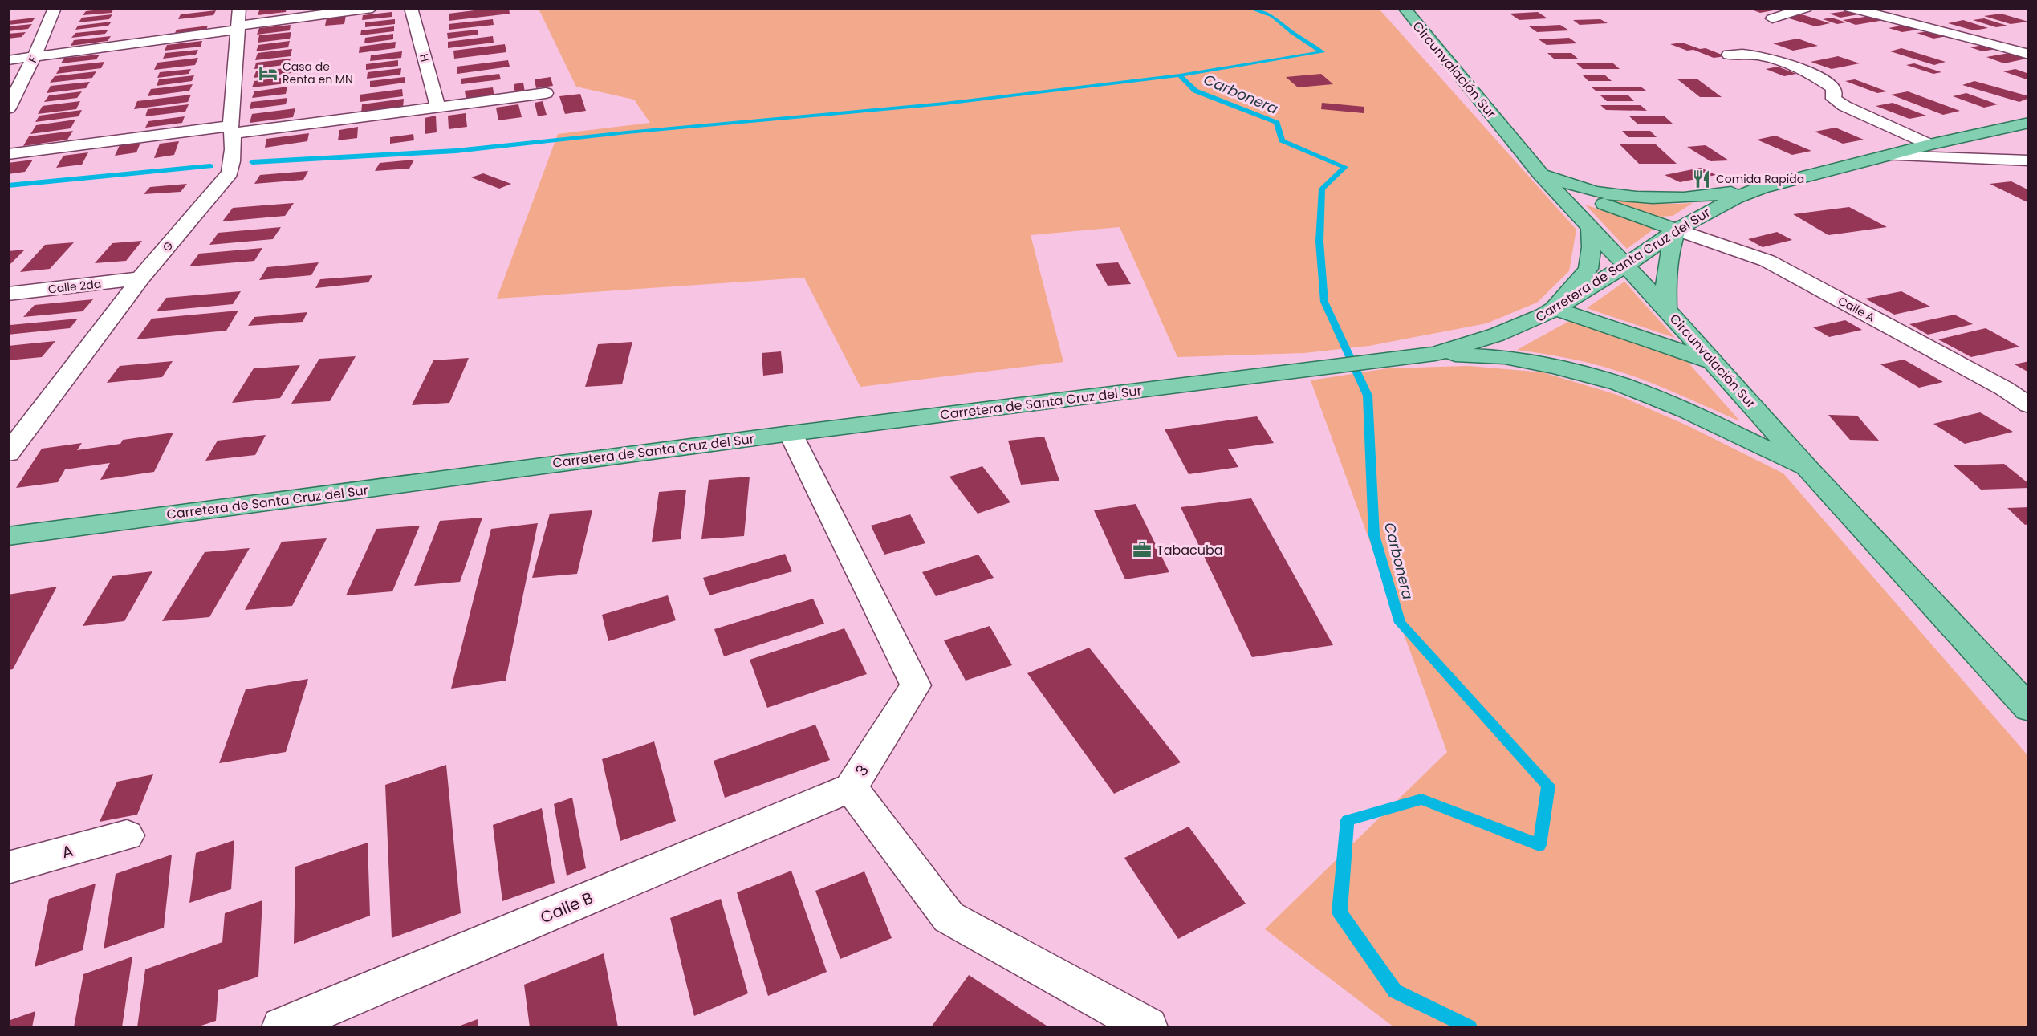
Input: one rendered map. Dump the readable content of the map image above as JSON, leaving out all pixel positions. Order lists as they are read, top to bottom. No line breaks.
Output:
{"streets":{"main road":["Circunvalación Sur","Carretera de Santa Cruz del Sur"],"street":["H","F","G","Calle 2da","Calle A","3","A","Calle B"]},"crossings":[["Circunvalación Sur","Carretera de Santa Cruz del Sur"],["G","Calle 2da"],["Carretera de Santa Cruz del Sur","Calle A"],["Carretera de Santa Cruz del Sur","3"],["3","Calle B"]],"water":["Carbonera"],"places":{"hotel":["Casa de Renta en MN"],"restaurant":["Comida Rapida"],"office":["Tabacuba"]}}
